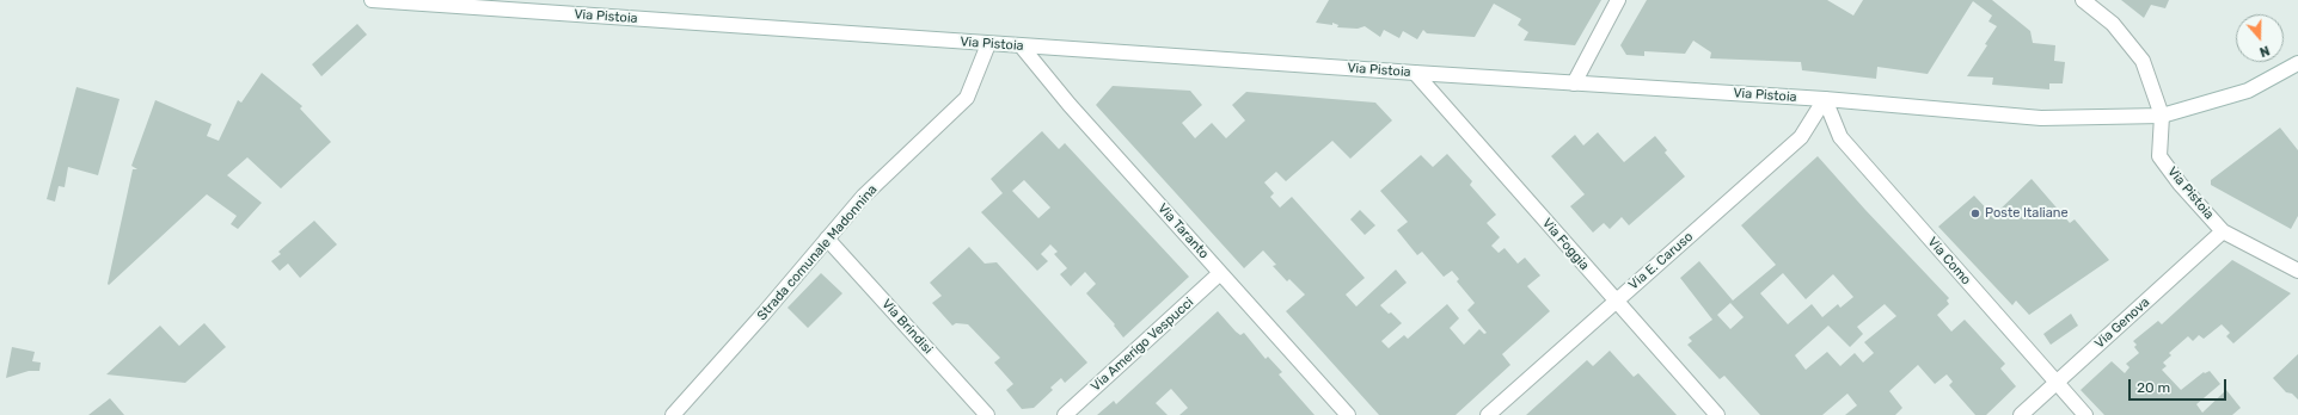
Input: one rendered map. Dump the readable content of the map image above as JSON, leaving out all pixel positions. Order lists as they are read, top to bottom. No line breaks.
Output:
{"streets":{"street":["Via Pistoia","Via Taranto","Via Foggia","Strada comunale Madonnina","Via E. Caruso","Via Como","Via Genova","Via Brindisi","Via Amerigo Vespucci"]},"crossings":[["Via Pistoia","Via Taranto"],["Via Pistoia","Via Foggia"],["Via Pistoia","Strada comunale Madonnina"],["Via Pistoia","Via E. Caruso"],["Via Pistoia","Via Como"],["Via Pistoia","Via Genova"],["Via Taranto","Via Amerigo Vespucci"],["Via Foggia","Via E. Caruso"],["Strada comunale Madonnina","Via Brindisi"],["Via E. Caruso","Via Como"],["Via Como","Via Genova"]],"places":["Poste Italiane"],"scale_bar":"20 m","north":"bottom"}
